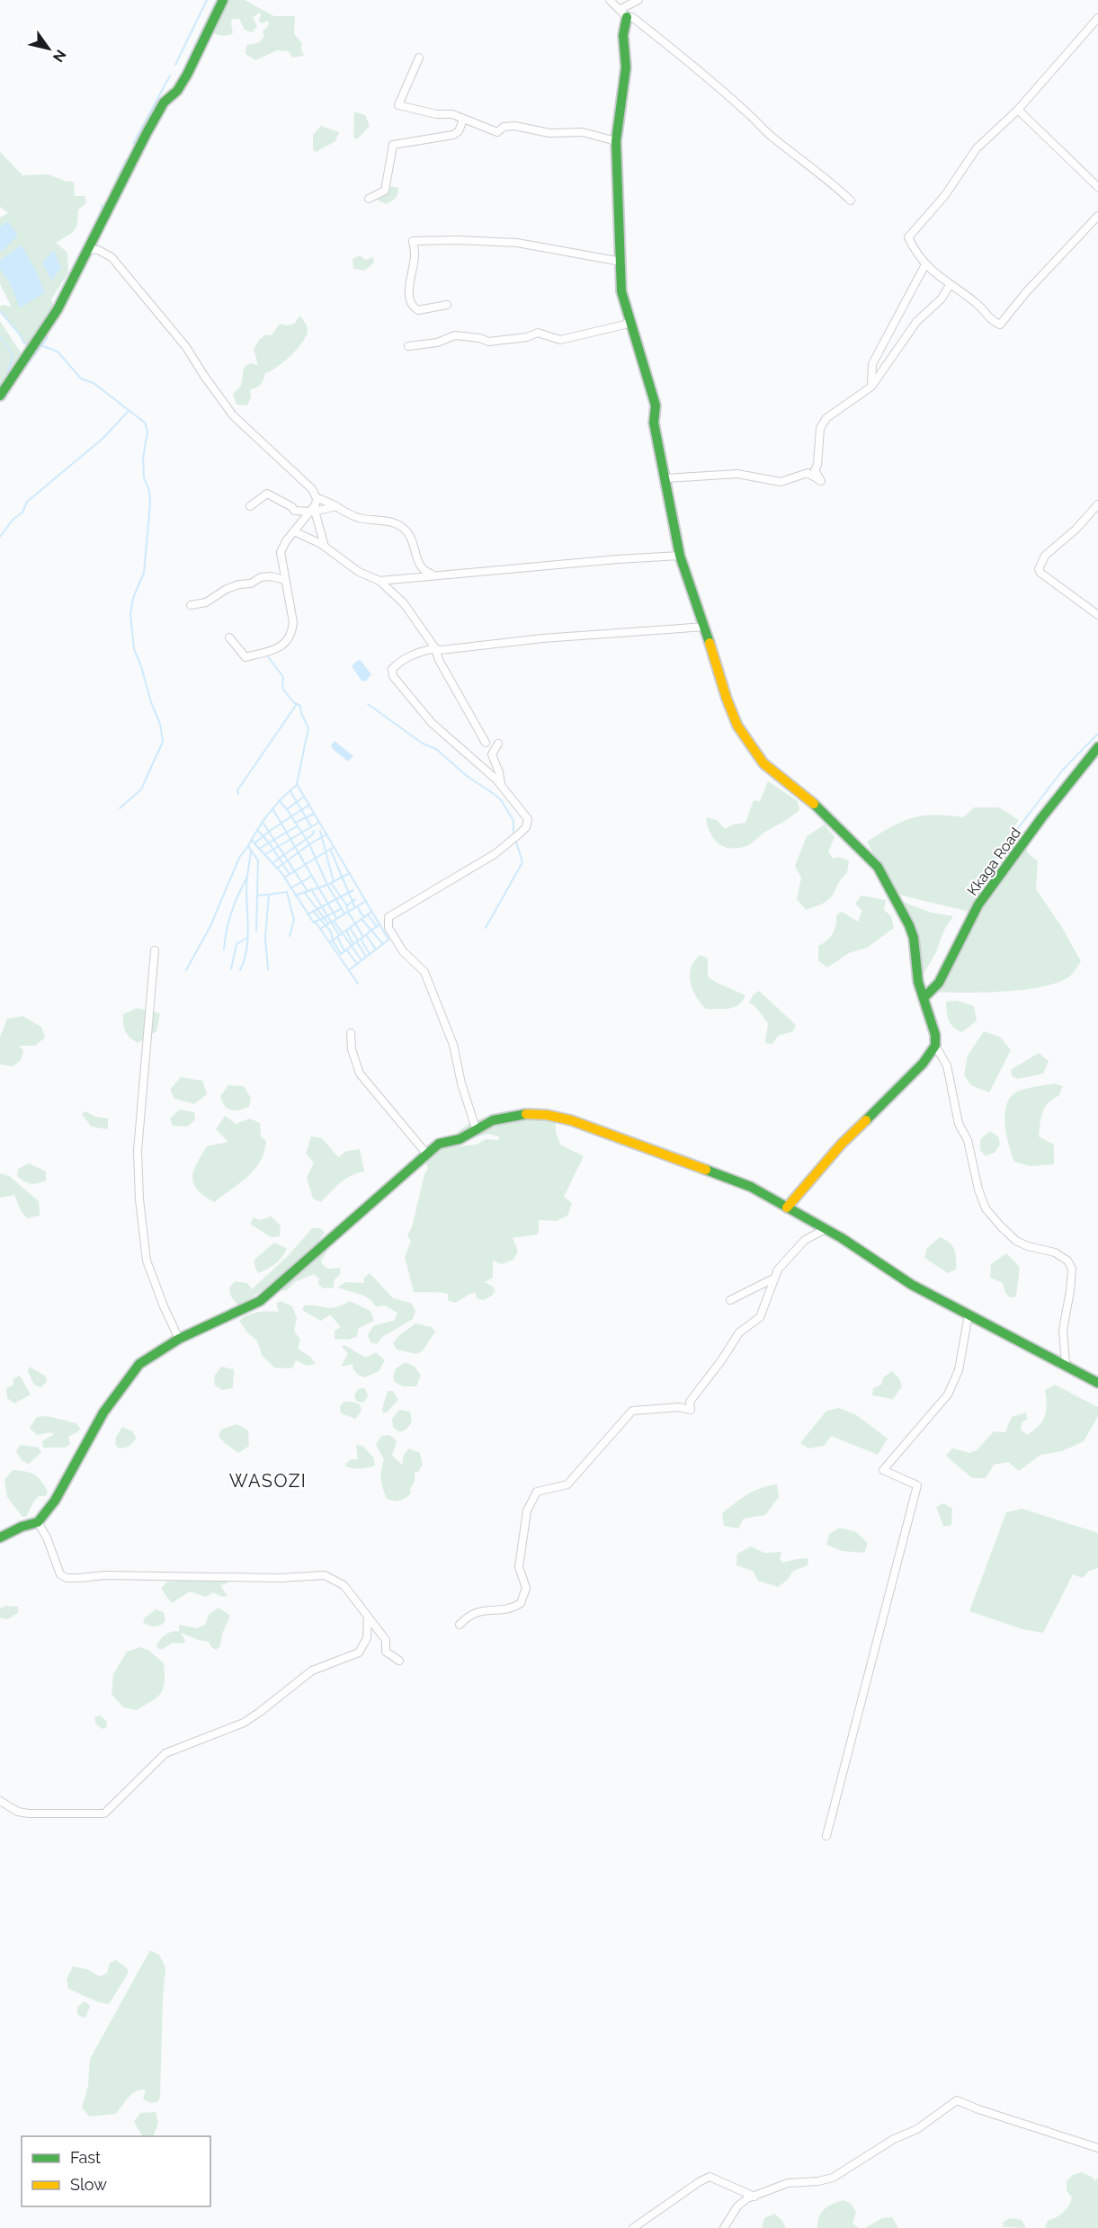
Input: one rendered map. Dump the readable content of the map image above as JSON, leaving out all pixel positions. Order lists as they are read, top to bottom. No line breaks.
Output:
{"streets":{"street":["Kkaga Road"]},"districts":["WASOZI"],"legend":["Fast","Slow"],"north":"bottom right"}
